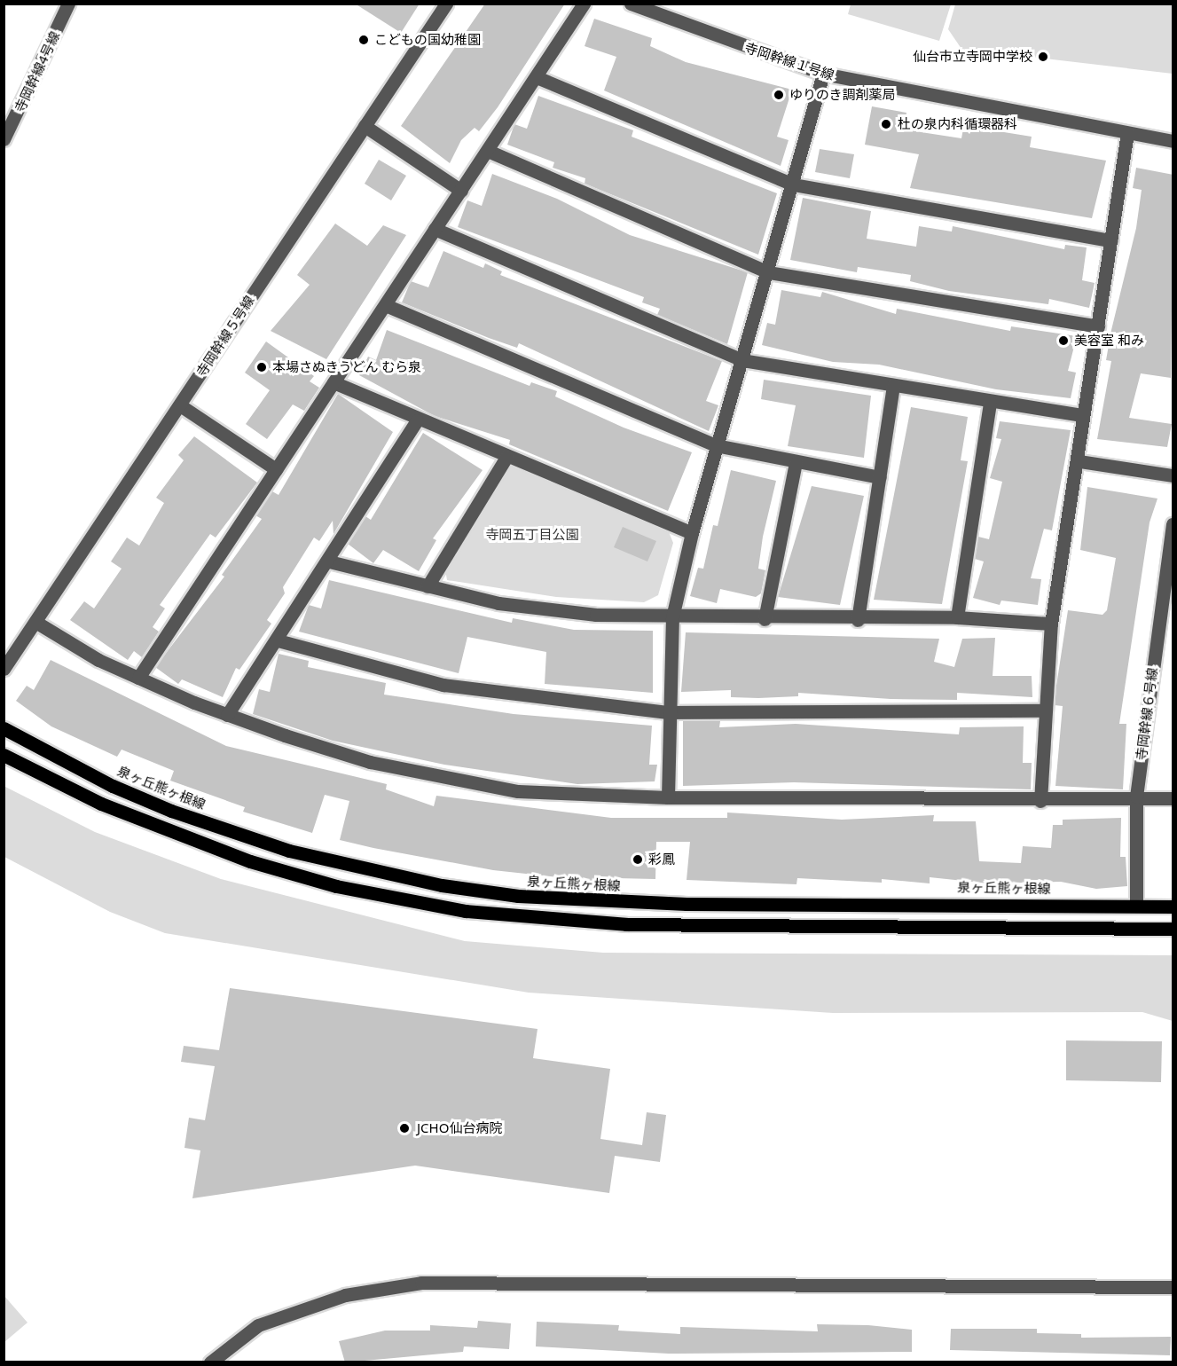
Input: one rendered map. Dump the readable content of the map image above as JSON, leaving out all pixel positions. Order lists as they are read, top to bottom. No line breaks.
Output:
{"streets":{"main road":["泉ヶ丘熊ヶ根線"],"street":["寺岡幹線１号線","寺岡幹線4号線","寺岡幹線５号線","寺岡幹線６号線"]},"crossings":[["寺岡幹線６号線","泉ヶ丘熊ヶ根線"]],"parks":["寺岡五丁目公園"],"places":["こどもの国幼稚園","仙台市立寺岡中学校","ゆりのき調剤薬局","杜の泉内科循環器科","美容室 和み","本場さぬきうどん むら泉","彩鳳","JCHO仙台病院"]}
